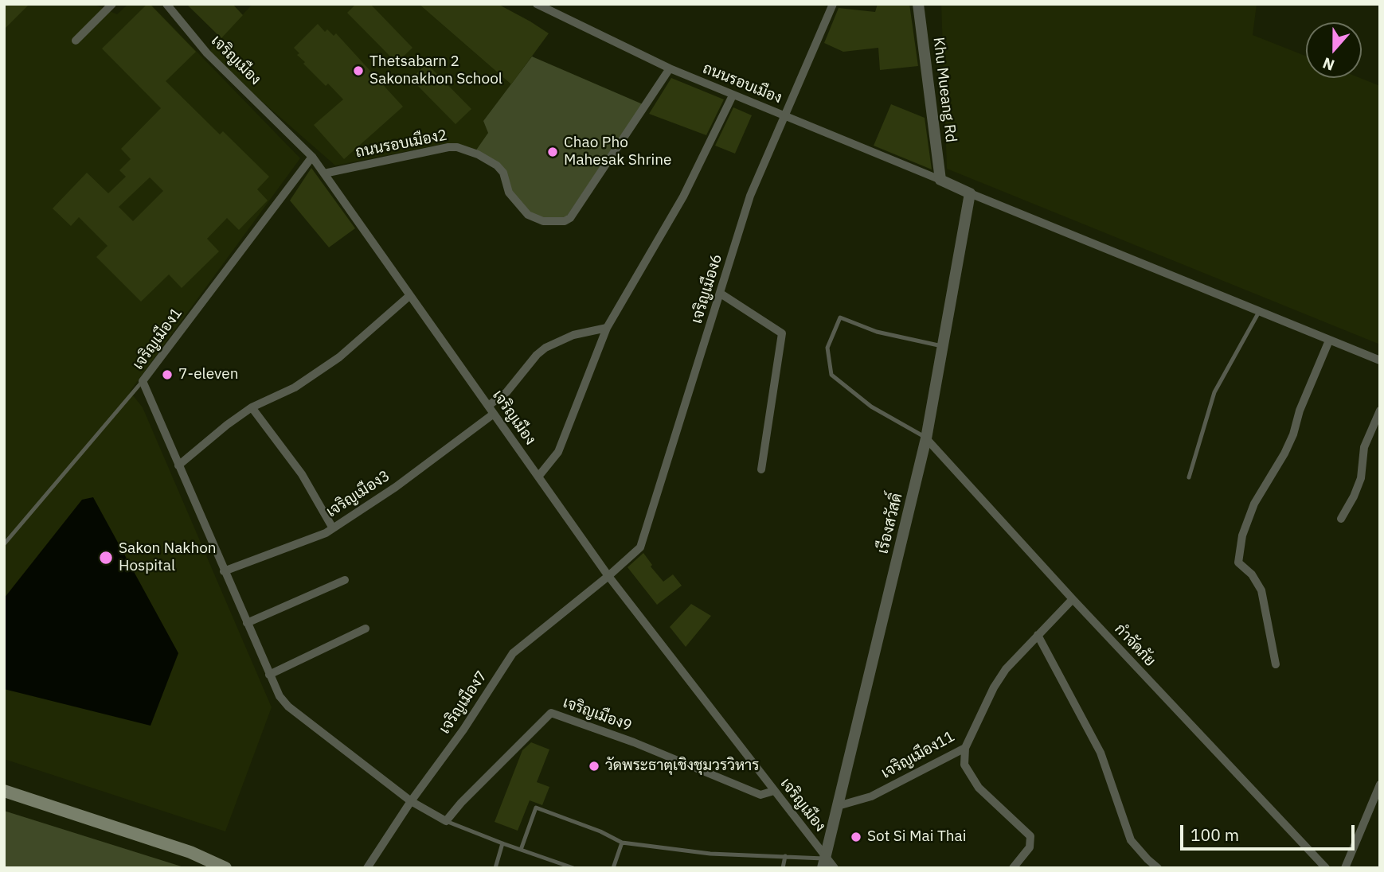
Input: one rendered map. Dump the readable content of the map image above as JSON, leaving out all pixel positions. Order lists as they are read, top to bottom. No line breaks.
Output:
{"streets":{"street":["เจริญเมือง","ถนนรอบเมือง","Khu Mueang Rd","ถนนรอบเมือง2","เจริญเมือง6","เจริญเมือง1","เจริญเมือง3","เรืองสวัสดิ์","กำจัดภัย","เจริญเมือง7","เจริญเมือง9","เจริญเมือง11"]},"crossings":[["เจริญเมือง","ถนนรอบเมือง2"],["เจริญเมือง","เจริญเมือง6"],["เจริญเมือง","เจริญเมือง1"],["เจริญเมือง","เจริญเมือง3"],["เจริญเมือง","เรืองสวัสดิ์"],["เจริญเมือง","เจริญเมือง7"],["เจริญเมือง","เจริญเมือง9"],["ถนนรอบเมือง","Khu Mueang Rd"],["ถนนรอบเมือง","ถนนรอบเมือง2"],["ถนนรอบเมือง","เจริญเมือง6"],["เจริญเมือง6","เจริญเมือง7"],["เจริญเมือง1","เจริญเมือง3"],["เจริญเมือง1","เจริญเมือง7"],["เจริญเมือง1","เจริญเมือง9"],["เรืองสวัสดิ์","กำจัดภัย"],["เรืองสวัสดิ์","เจริญเมือง11"],["กำจัดภัย","เจริญเมือง11"]],"places":["Thetsabarn 2 Sakonakhon School","Chao Pho Mahesak Shrine","7-eleven","Sakon Nakhon Hospital","วัดพระธาตุเชิงชุมวรวิหาร","Sot Si Mai Thai"],"scale_bar":"100 m","north":"bottom"}
